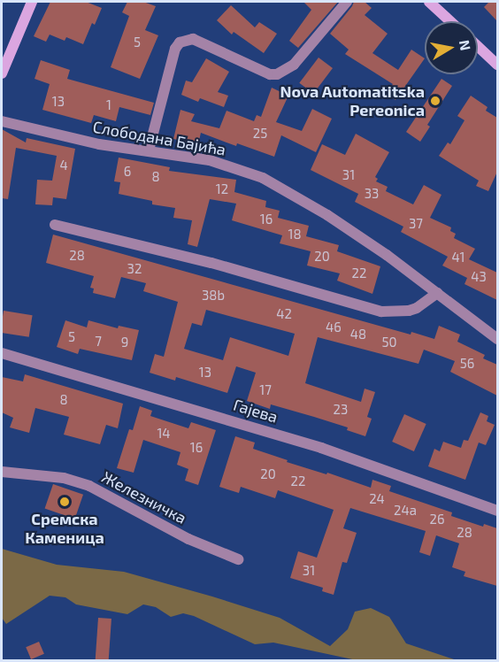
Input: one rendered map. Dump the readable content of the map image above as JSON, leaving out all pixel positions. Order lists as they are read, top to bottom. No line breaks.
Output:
{"streets":{"street":["Слободана Бајића","Гајева","Железничка"]},"places":["Nova Automatitska Pereonica","Сремска Каменица"],"house_numbers":["5","13","1","25","4","6","31","8","12","33","16","37","18","28","20","41","32","22","43","38b","42","46","48","5","7","9","50","56","13","17","8","23","14","16","20","22","24","24a","26","28","31"],"north":"right"}
